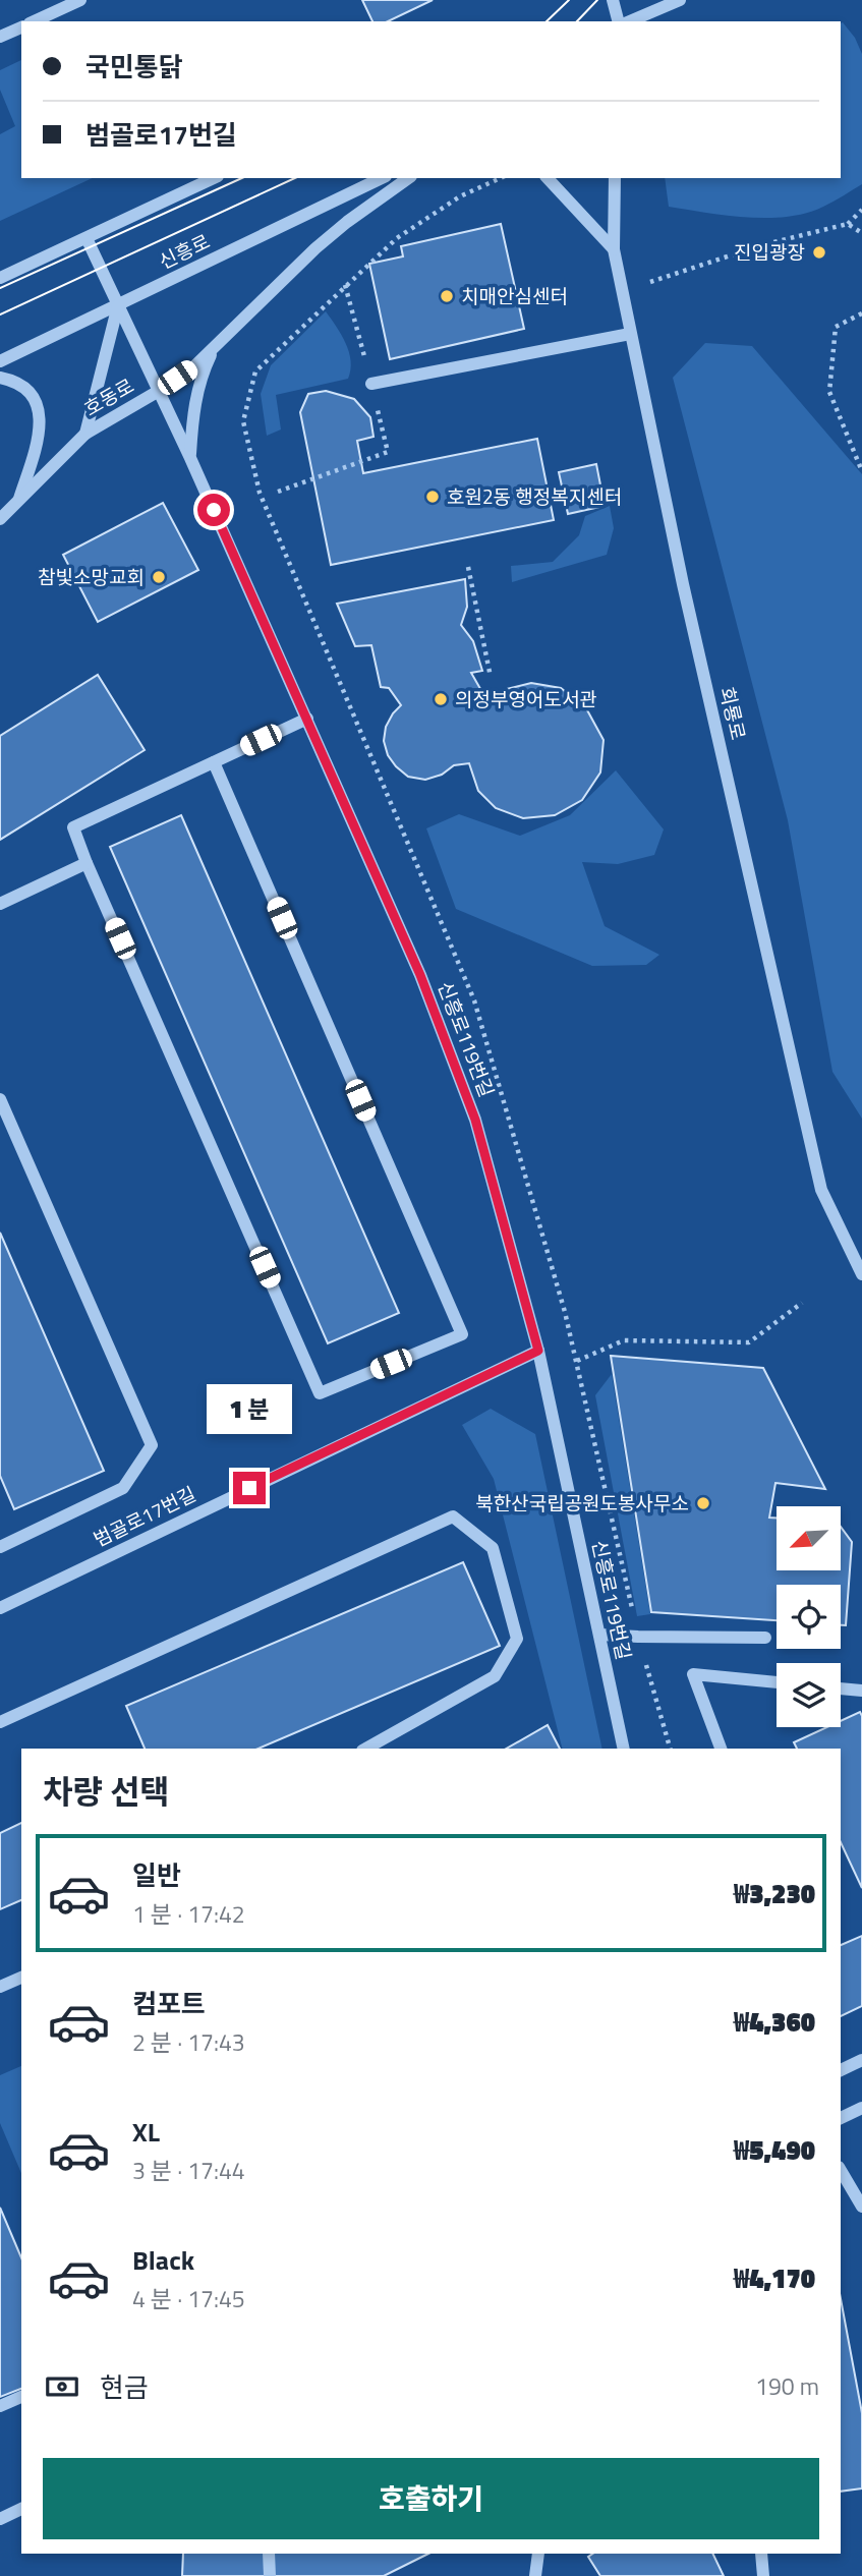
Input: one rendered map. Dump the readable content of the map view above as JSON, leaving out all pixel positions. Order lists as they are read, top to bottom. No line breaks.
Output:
{"streets":{"street":["신흥로","호동로","회룡로","신흥로119번길","범골로17번길"]},"crossings":[["신흥로","호동로"],["신흥로","신흥로119번길"],["호동로","신흥로119번길"],["신흥로119번길","범골로17번길"]],"places":["진입광장","치매안심센터","호원2동 행정복지센터","참빛소망교회","의정부영어도서관","북한산국립공원도봉사무소"],"north":"bottom left","page":{"banner":["국민통닭","범골로17번길"],"bubble":"1 분","heading":"차량 선택","list":[{"name":"일반","note":"1 분 · 17:42","value":"₩3,230"},{"name":"컴포트","note":"2 분 · 17:43","value":"₩4,360"},{"name":"XL","note":"3 분 · 17:44","value":"₩5,490"},{"name":"Black","note":"4 분 · 17:45","value":"₩4,170"}],"pay":["현금","190 m"],"buttons":"호출하기"}}
